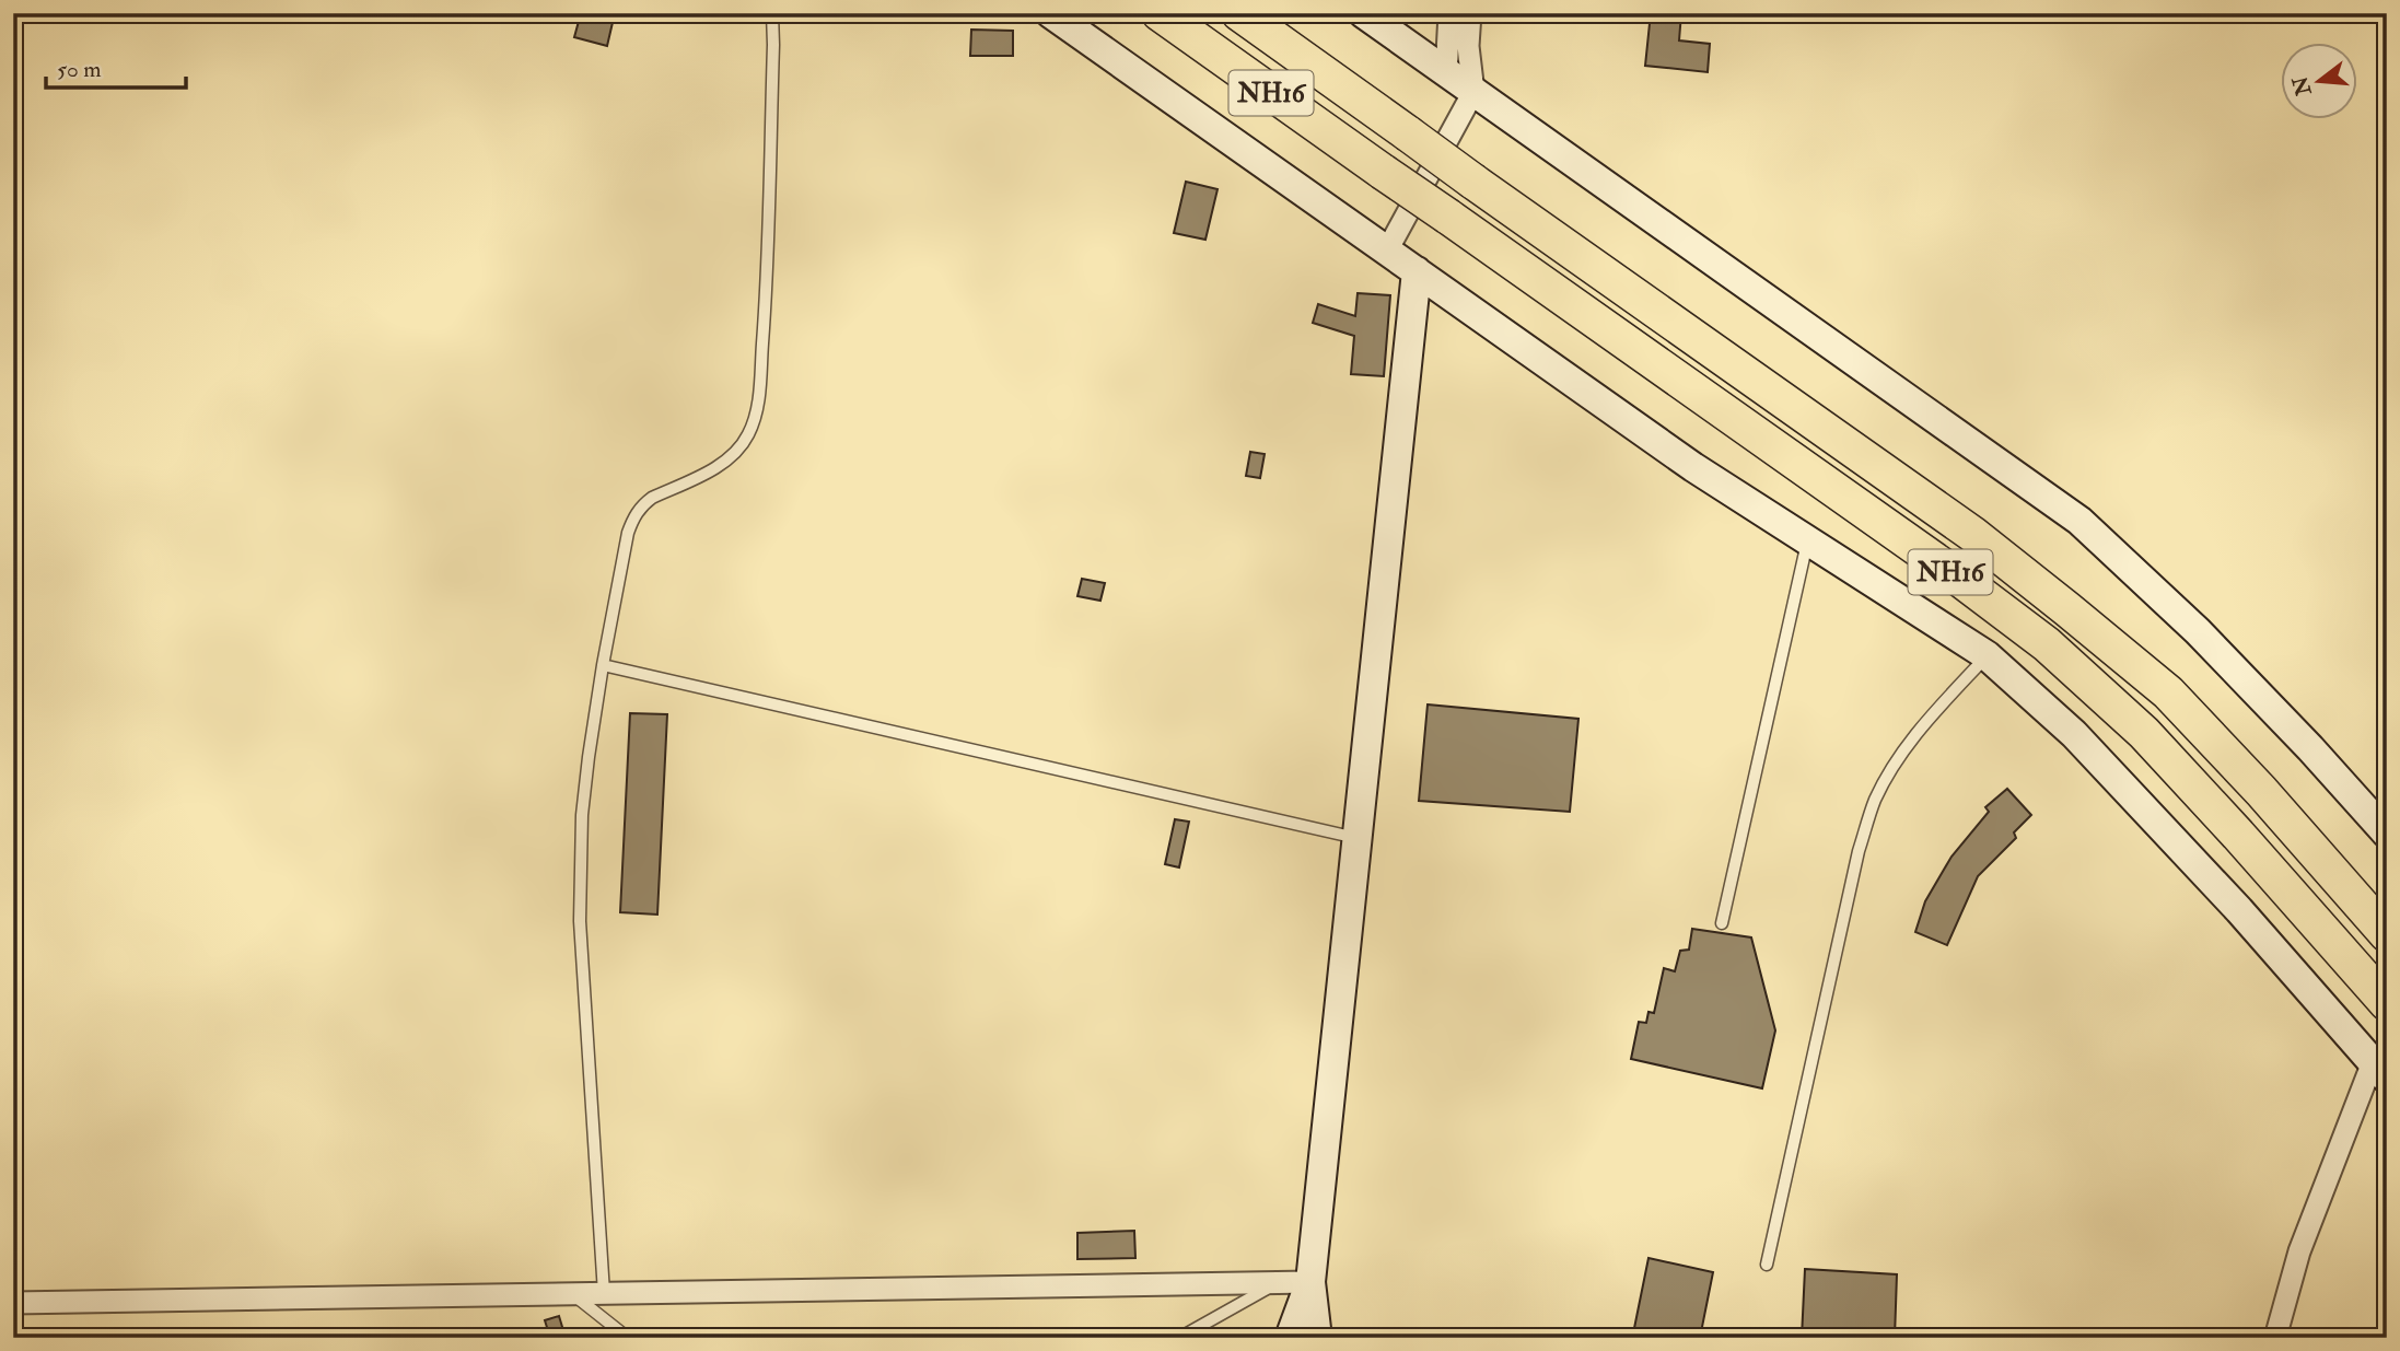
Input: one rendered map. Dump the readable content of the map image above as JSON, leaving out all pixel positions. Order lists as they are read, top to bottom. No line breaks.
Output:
{"streets":{"highway":["NH16"]},"scale_bar":"50 m","north":"left"}
